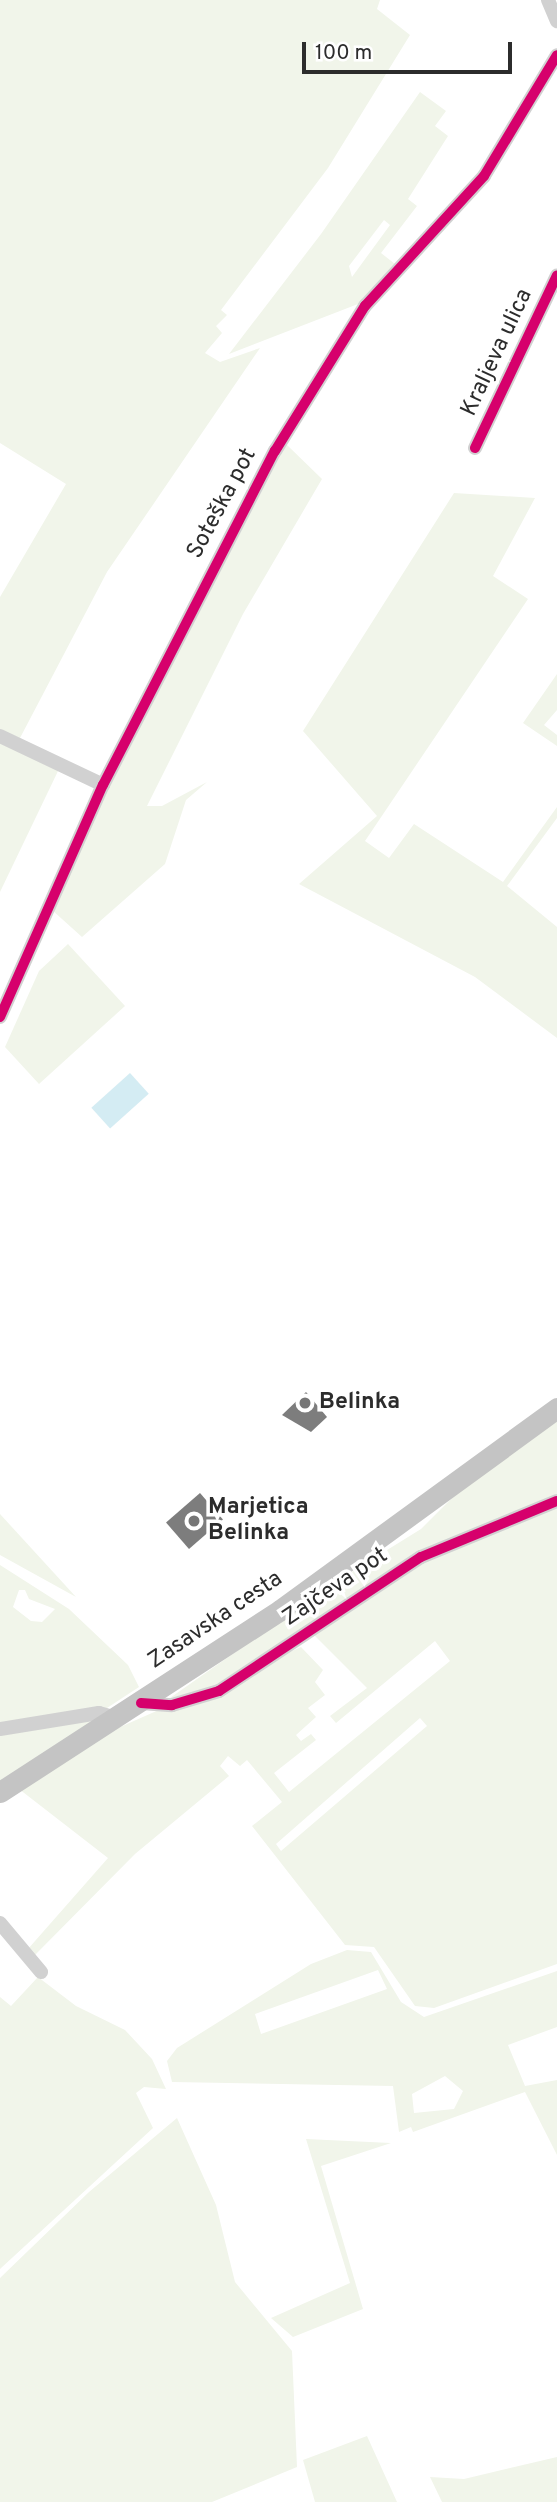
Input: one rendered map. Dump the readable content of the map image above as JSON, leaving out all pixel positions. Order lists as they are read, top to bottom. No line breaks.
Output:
{"streets":{"main road":["Zasavska cesta"],"street":["Kraljeva ulica","Soteška pot","Zajčeva pot"]},"crossings":[["Zajčeva pot","Zasavska cesta"]],"places":["Belinka","Marjetica Belinka"],"scale_bar":"100 m"}
